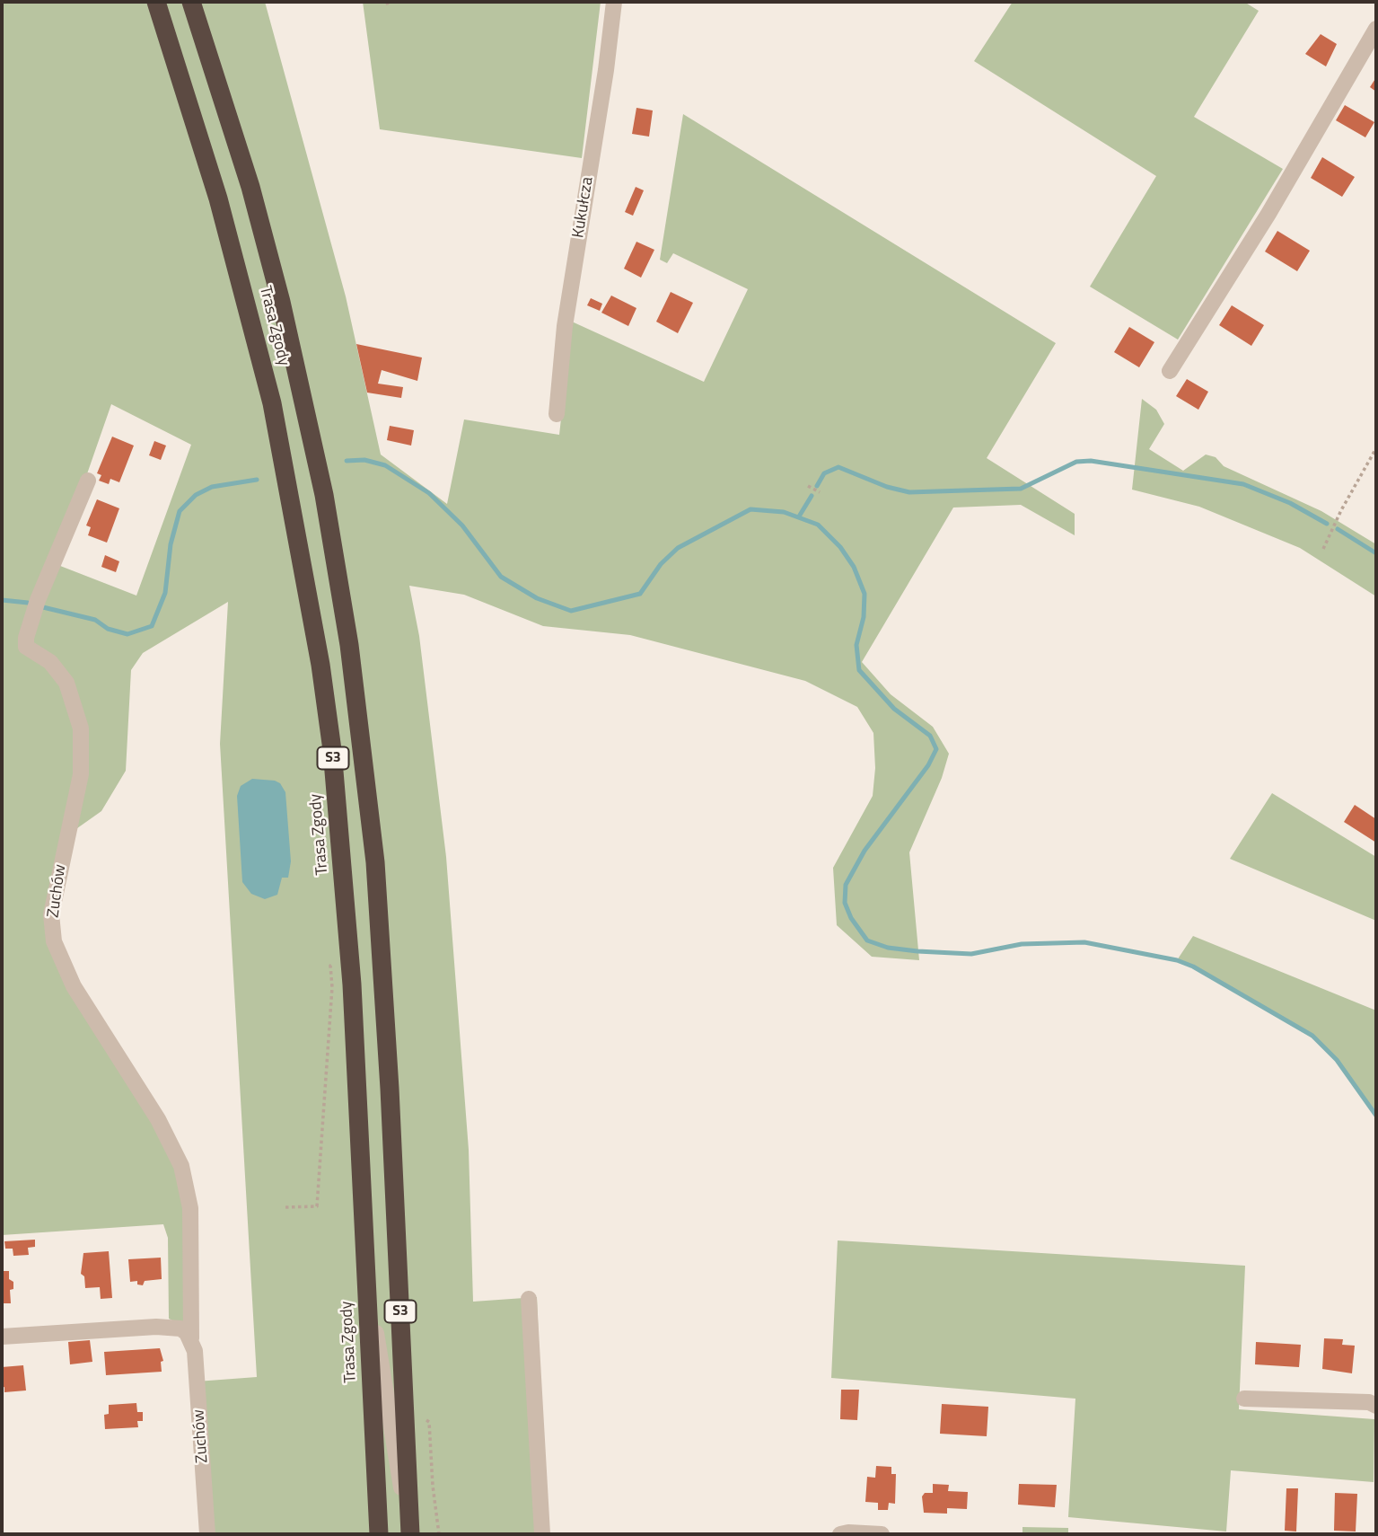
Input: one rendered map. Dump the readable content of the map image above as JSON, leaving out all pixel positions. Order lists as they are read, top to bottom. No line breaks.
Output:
{"streets":{"highway":["Trasa Zgody","S3"],"street":["Kukułcza","Zuchów"]}}
